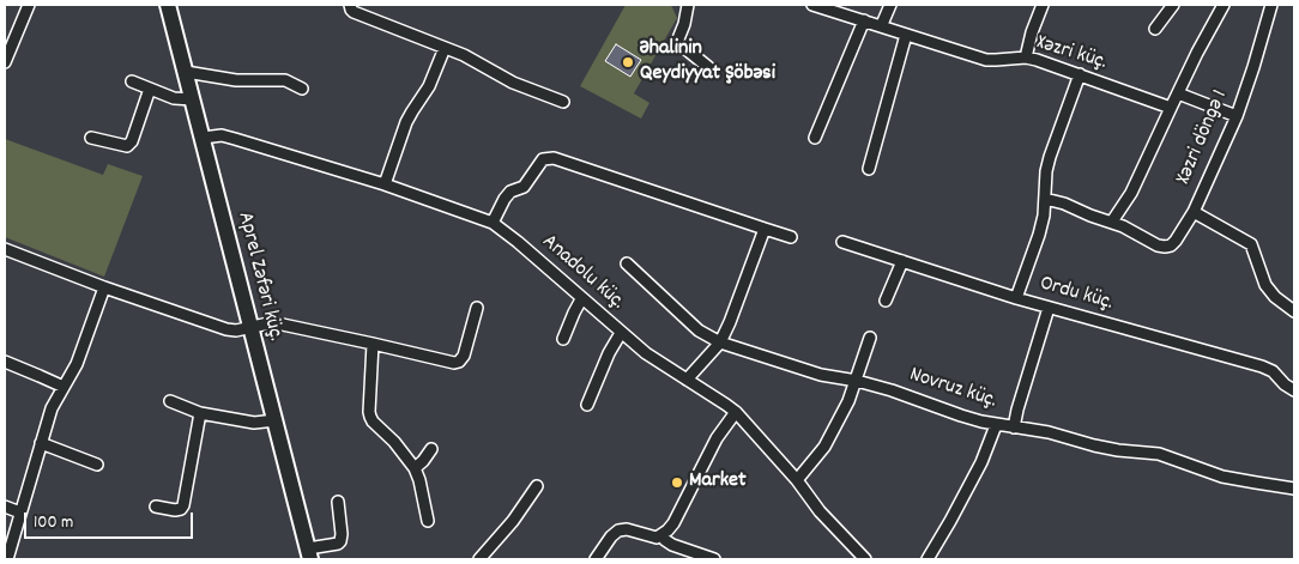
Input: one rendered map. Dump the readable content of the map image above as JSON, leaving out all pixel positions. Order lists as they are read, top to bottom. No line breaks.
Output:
{"streets":{"street":["Xəzri küç.","Xəzri döngə 1","Anadolu küç.","Aprel Zəfəri küç.","Ordu küç.","Novruz küç."]},"crossings":[["Anadolu küç.","Aprel Zəfəri küç."]],"places":["Əhalinin Qeydiyyat Şöbəsi","Market"],"scale_bar":"100 m"}
